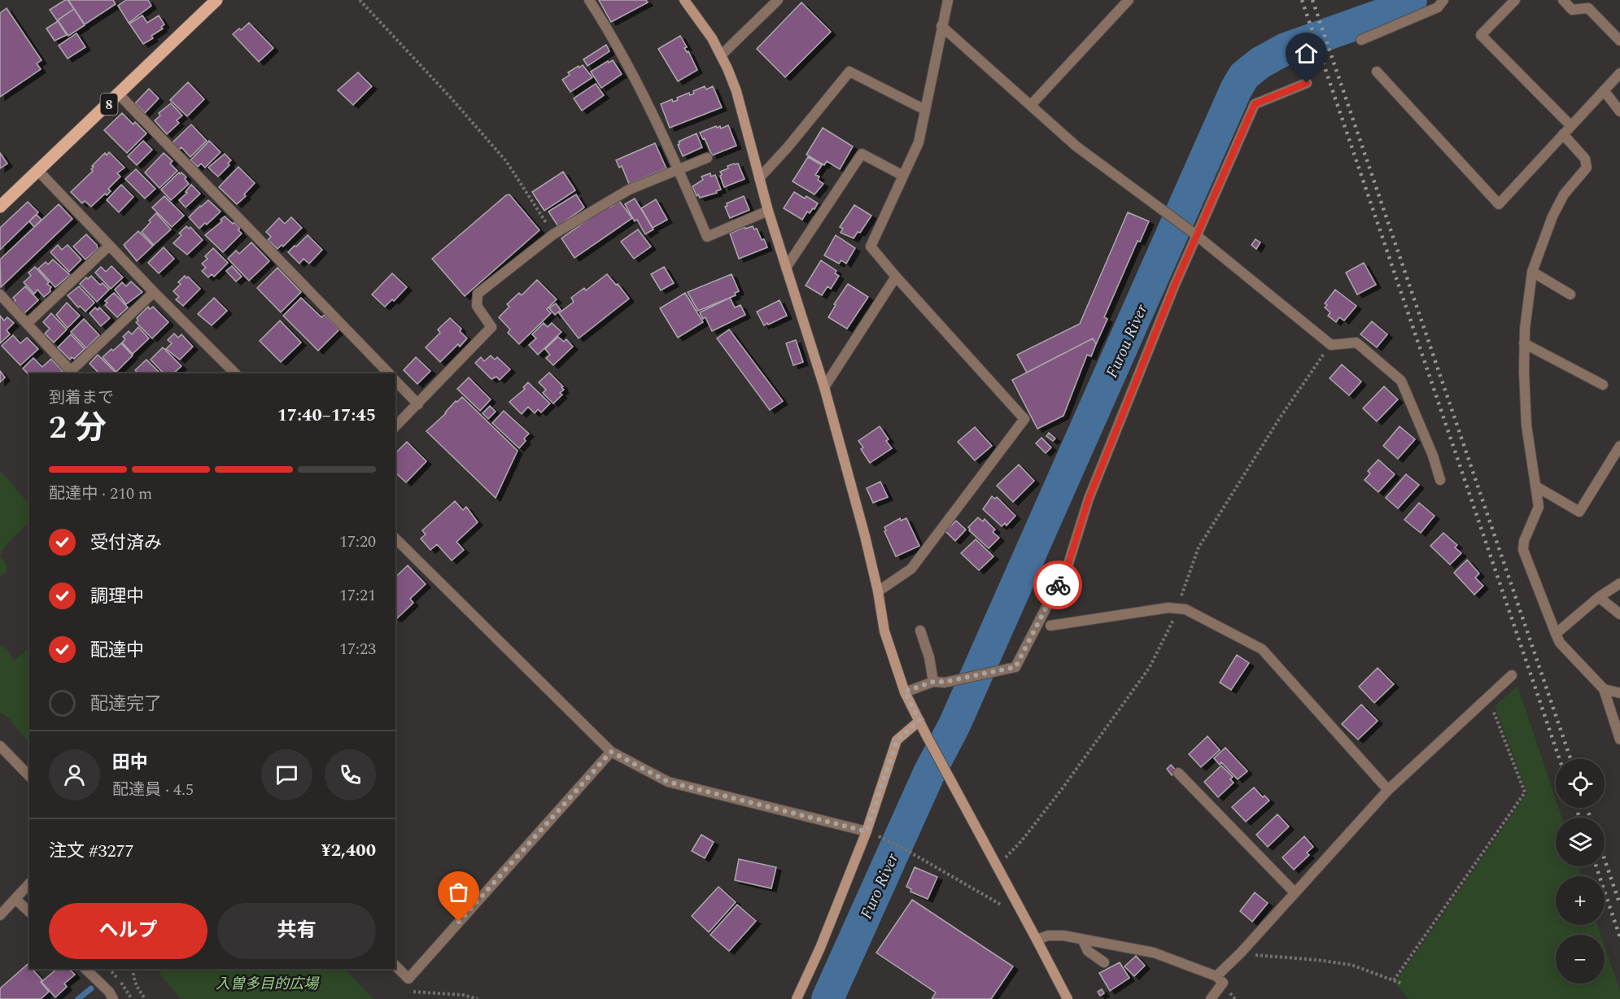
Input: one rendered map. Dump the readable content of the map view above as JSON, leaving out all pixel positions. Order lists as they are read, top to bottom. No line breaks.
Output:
{"streets":{"main road":["8"]},"water":["Furou River","Furo River"],"parks":["入曽多目的広場"],"page":{"heading":["2 分","到着まで","17:40–17:45"],"panel":["田中","配達員 · 4.5","注文 #3277","¥2,400"],"bar":"配達中 · 210 m","list":[["受付済み","17:20"],["調理中","17:21"],["配達中","17:23"],"配達完了"],"map_buttons":["+","−"],"buttons":["ヘルプ","共有"]}}
